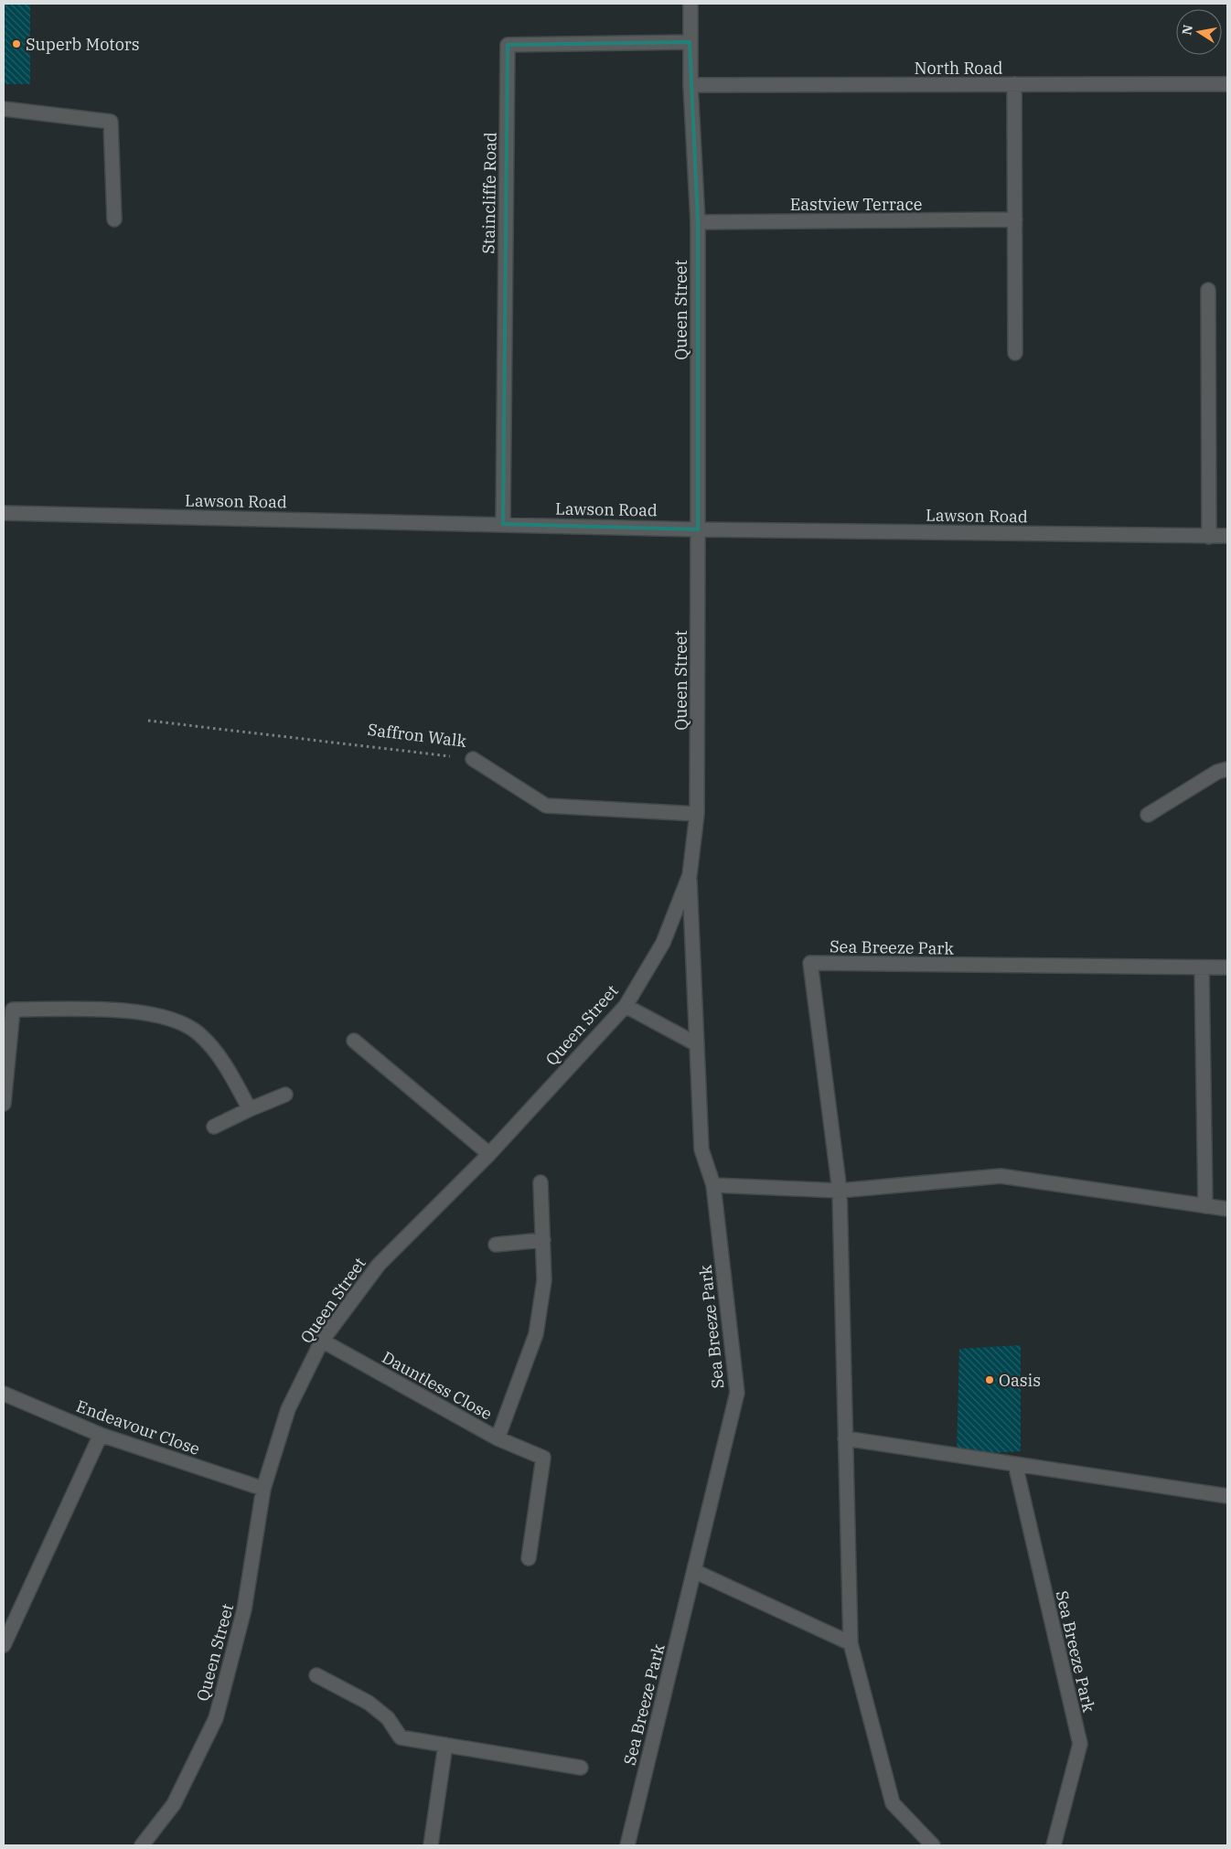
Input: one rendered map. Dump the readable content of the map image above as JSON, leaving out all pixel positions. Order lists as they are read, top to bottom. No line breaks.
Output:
{"streets":{"street":["North Road","Staincliffe Road","Eastview Terrace","Queen Street","Lawson Road","Saffron Walk","Sea Breeze Park","Dauntless Close","Endeavour Close"]},"crossings":[["North Road","Queen Street"],["Staincliffe Road","Queen Street"],["Staincliffe Road","Lawson Road"],["Eastview Terrace","Queen Street"],["Queen Street","Lawson Road"],["Queen Street","Saffron Walk"],["Queen Street","Sea Breeze Park"],["Queen Street","Dauntless Close"],["Queen Street","Endeavour Close"]],"places":["Superb Motors","Oasis"],"north":"left"}
